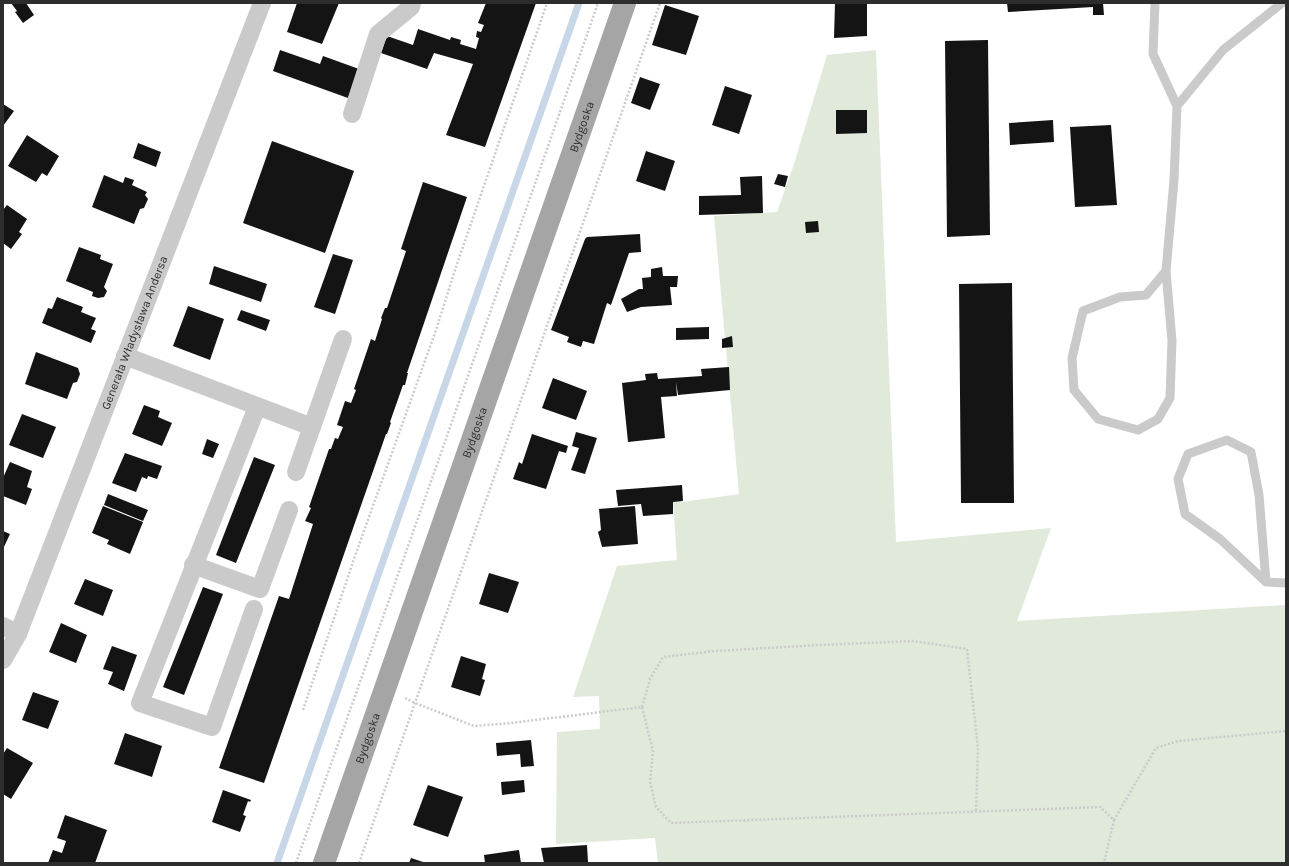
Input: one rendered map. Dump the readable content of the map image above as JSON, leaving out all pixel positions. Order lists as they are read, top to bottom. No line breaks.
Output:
{"streets":{"main road":["Bydgoska"],"street":["Generała Władysława Andersa"]}}
